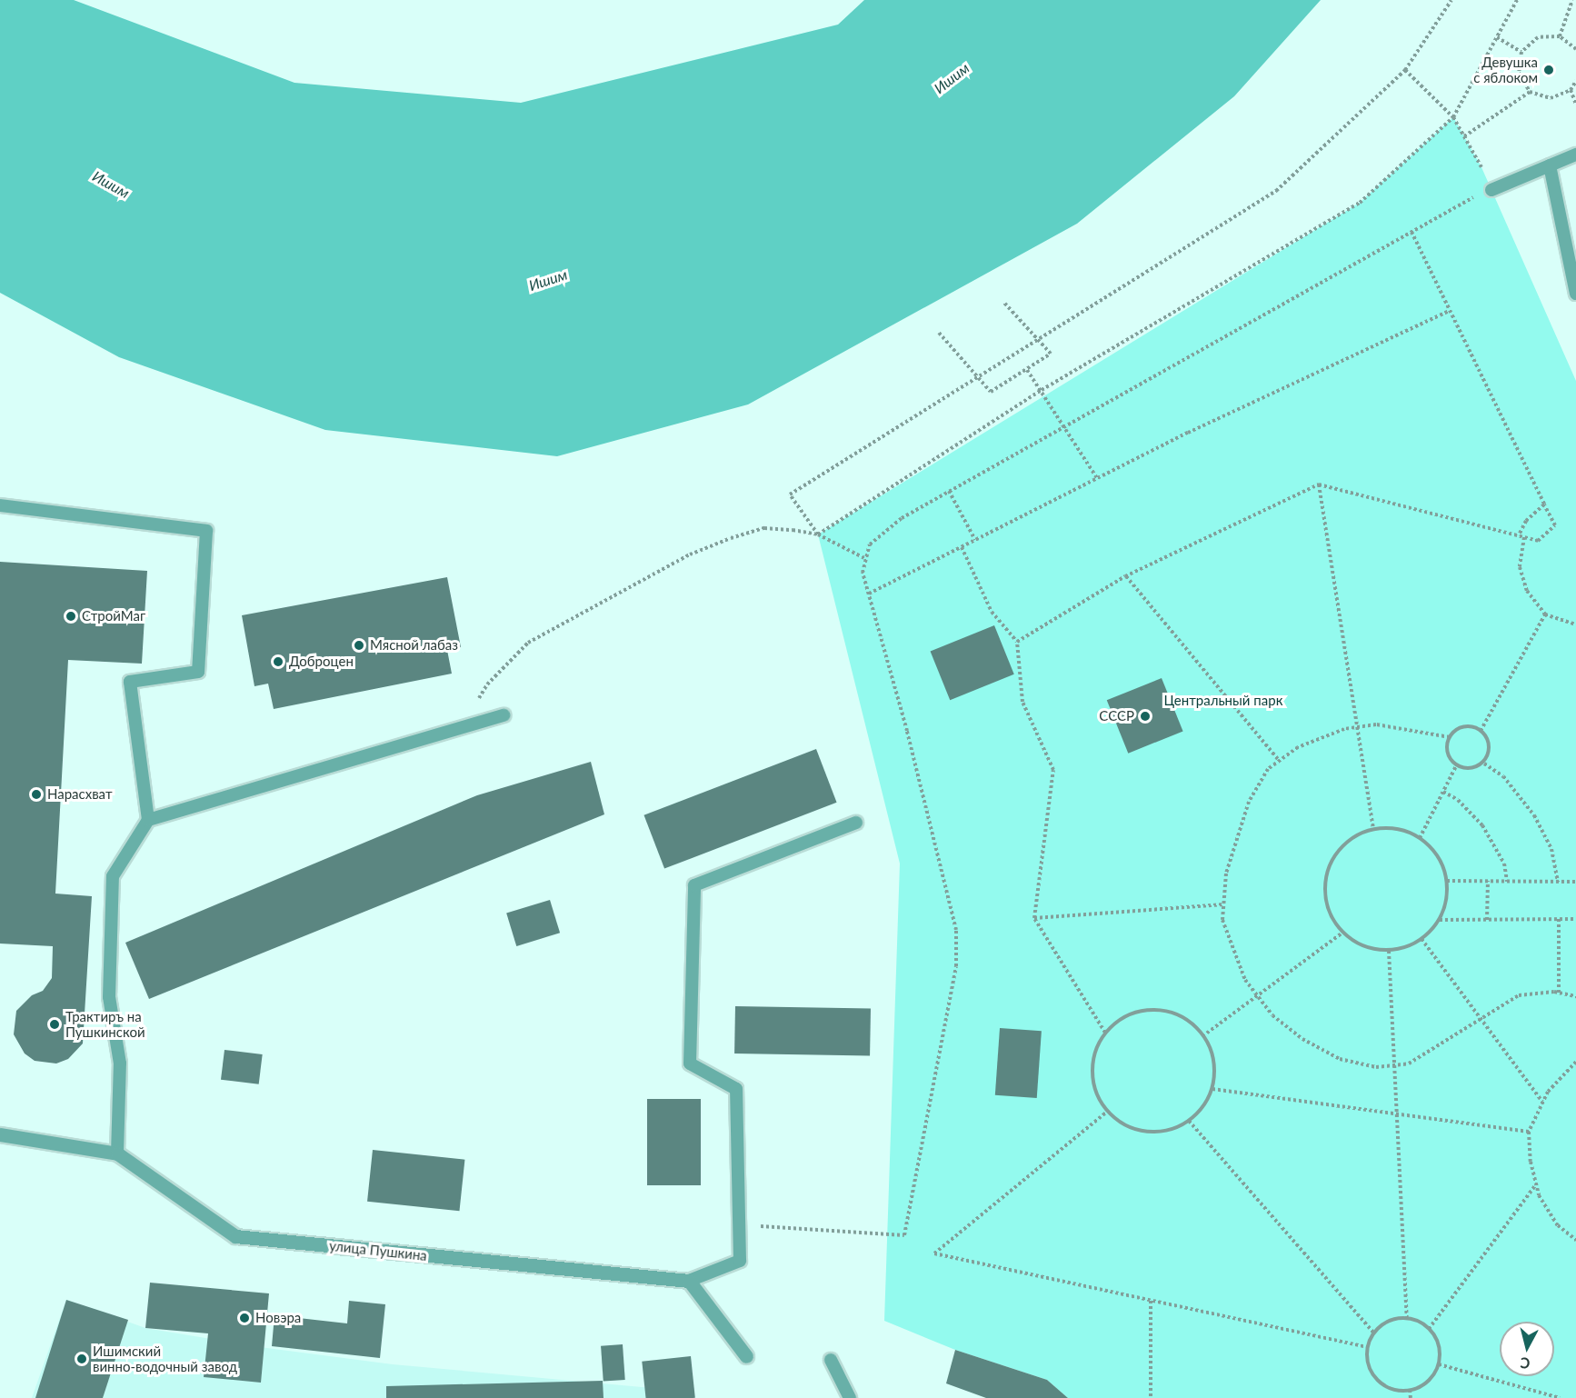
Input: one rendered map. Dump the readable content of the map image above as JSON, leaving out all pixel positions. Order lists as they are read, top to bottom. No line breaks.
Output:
{"streets":{"street":["улица Пушкина"]},"water":["Ишим"],"parks":["Центральный парк"],"places":["Девушка с яблоком","СтройМаг","Мясной лабаз","Доброцен","СССР","Нарасхват","Трактиръ на Пушкинской","Новэра","Ишимский винно-водочный завод"],"north":"bottom"}
